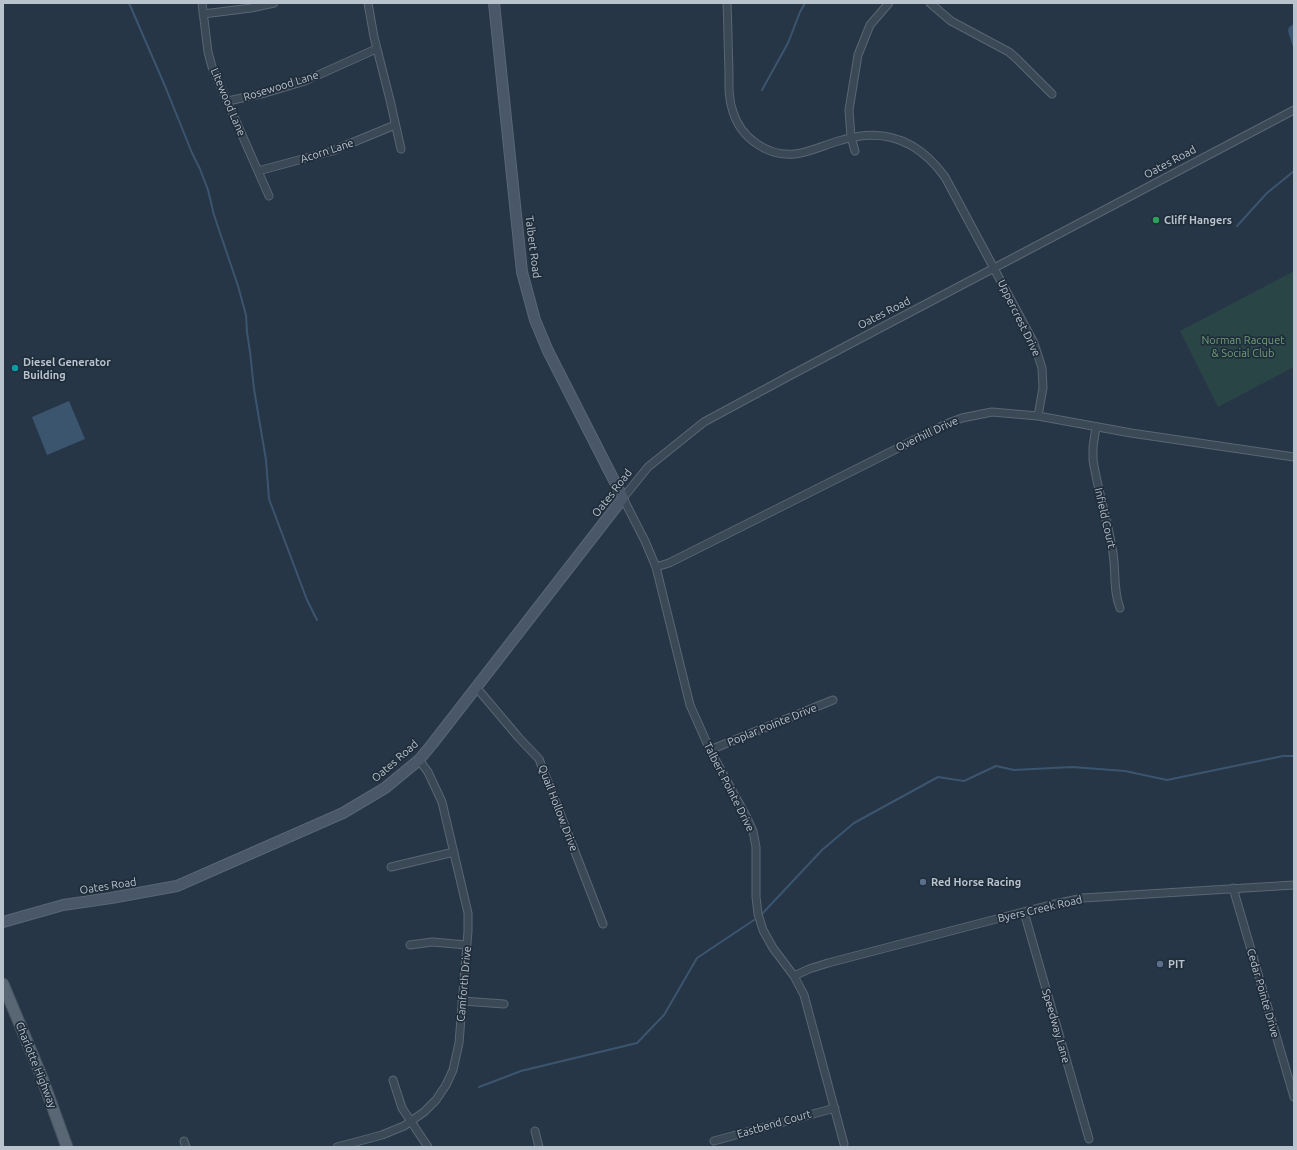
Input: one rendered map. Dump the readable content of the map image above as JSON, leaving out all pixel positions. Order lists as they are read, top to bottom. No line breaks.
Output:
{"streets":{"main road":["Charlotte Highway"],"street":["Rosewood Lane","Litewood Lane","Acorn Lane","Oates Road","Talbert Road","Uppercrest Drive","Overhill Drive","Infield Court","Poplar Pointe Drive","Talbert Pointe Drive","Quail Hollow Drive","Byers Creek Road","Camforth Drive","Cedar Pointe Drive","Speedway Lane","Eastbend Court"]},"crossings":[["Rosewood Lane","Litewood Lane"],["Litewood Lane","Acorn Lane"],["Oates Road","Talbert Road"],["Oates Road","Uppercrest Drive"],["Oates Road","Talbert Pointe Drive"],["Oates Road","Quail Hollow Drive"],["Oates Road","Camforth Drive"],["Talbert Road","Talbert Pointe Drive"],["Uppercrest Drive","Overhill Drive"],["Overhill Drive","Infield Court"],["Overhill Drive","Talbert Pointe Drive"],["Poplar Pointe Drive","Talbert Pointe Drive"],["Talbert Pointe Drive","Byers Creek Road"],["Talbert Pointe Drive","Eastbend Court"],["Byers Creek Road","Cedar Pointe Drive"],["Byers Creek Road","Speedway Lane"]],"parks":["Norman Racquet & Social Club"],"places":["Cliff Hangers","Diesel Generator Building","Red Horse Racing","PIT"]}
